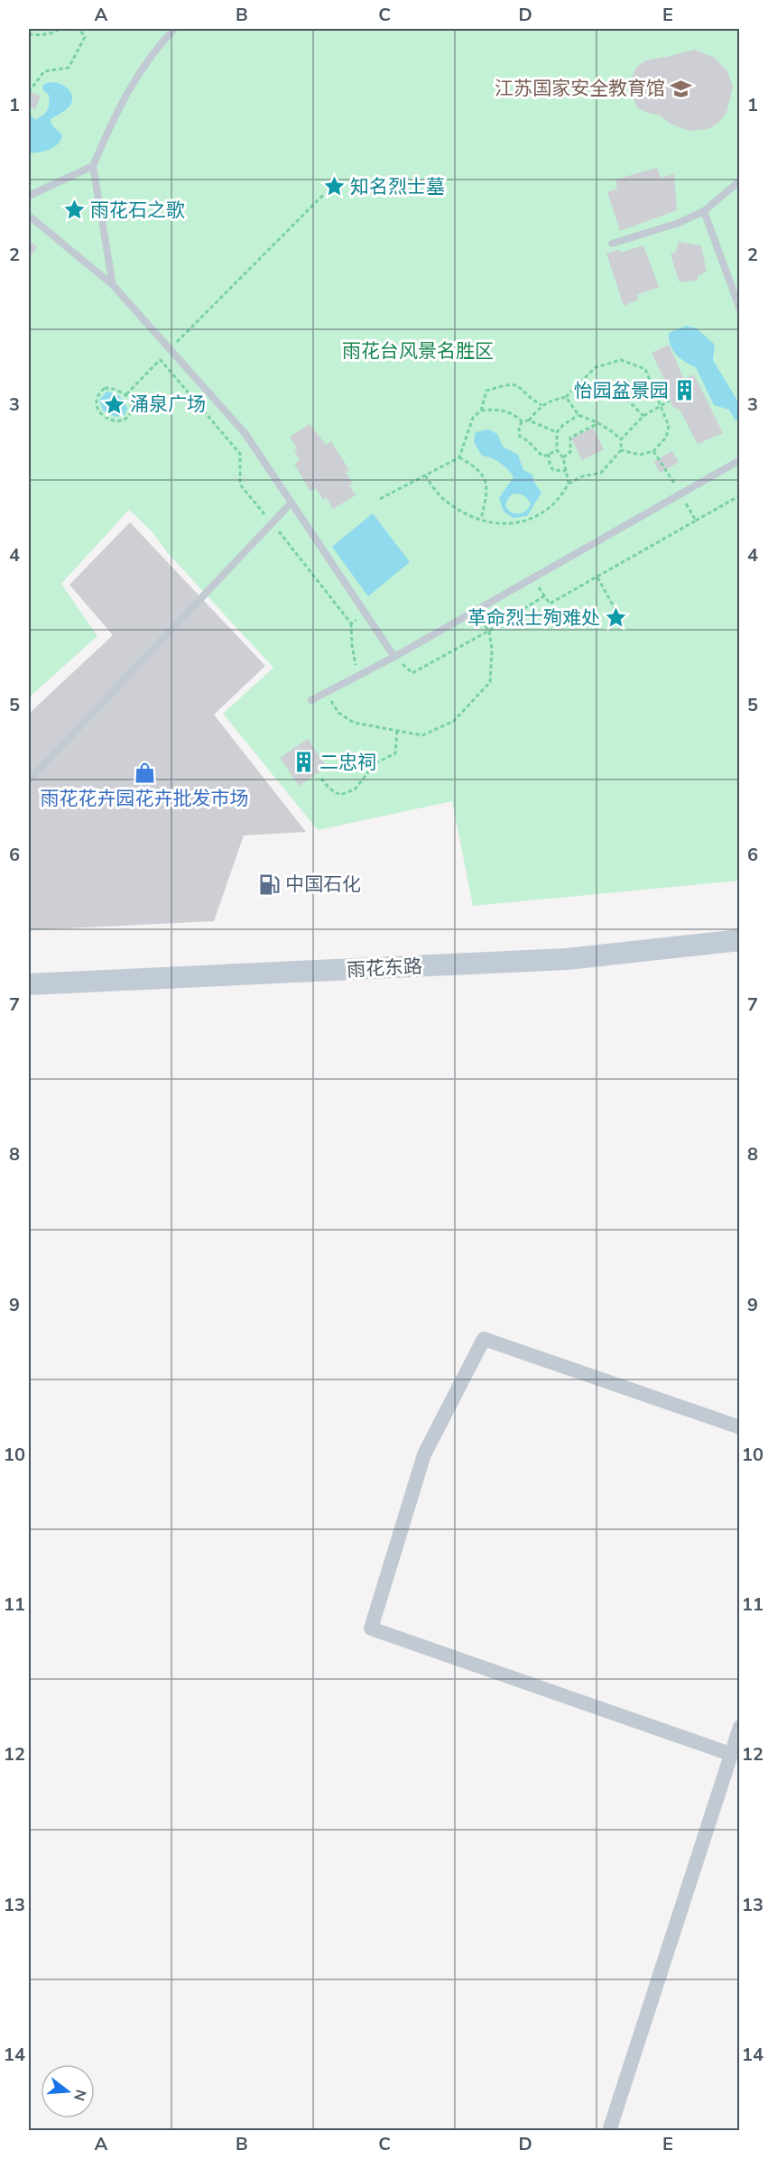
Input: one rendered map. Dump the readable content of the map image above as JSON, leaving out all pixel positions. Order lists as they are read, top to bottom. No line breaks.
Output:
{"streets":{"main road":["雨花东路"]},"parks":["雨花台风景名胜区"],"places":{"school or university":["江苏国家安全教育馆"],"place":["知名烈士墓","雨花石之歌","涌泉广场","革命烈士殉难处"],"building":["怡园盆景园","二忠祠"],"shop":["雨花花卉园花卉批发市场"],"fuel station":["中国石化"]},"north":"right","grid":{"columns":["A","B","C","D","E"],"rows":["1","2","3","4","5","6","7","8","9","10","11","12","13","14"]}}
